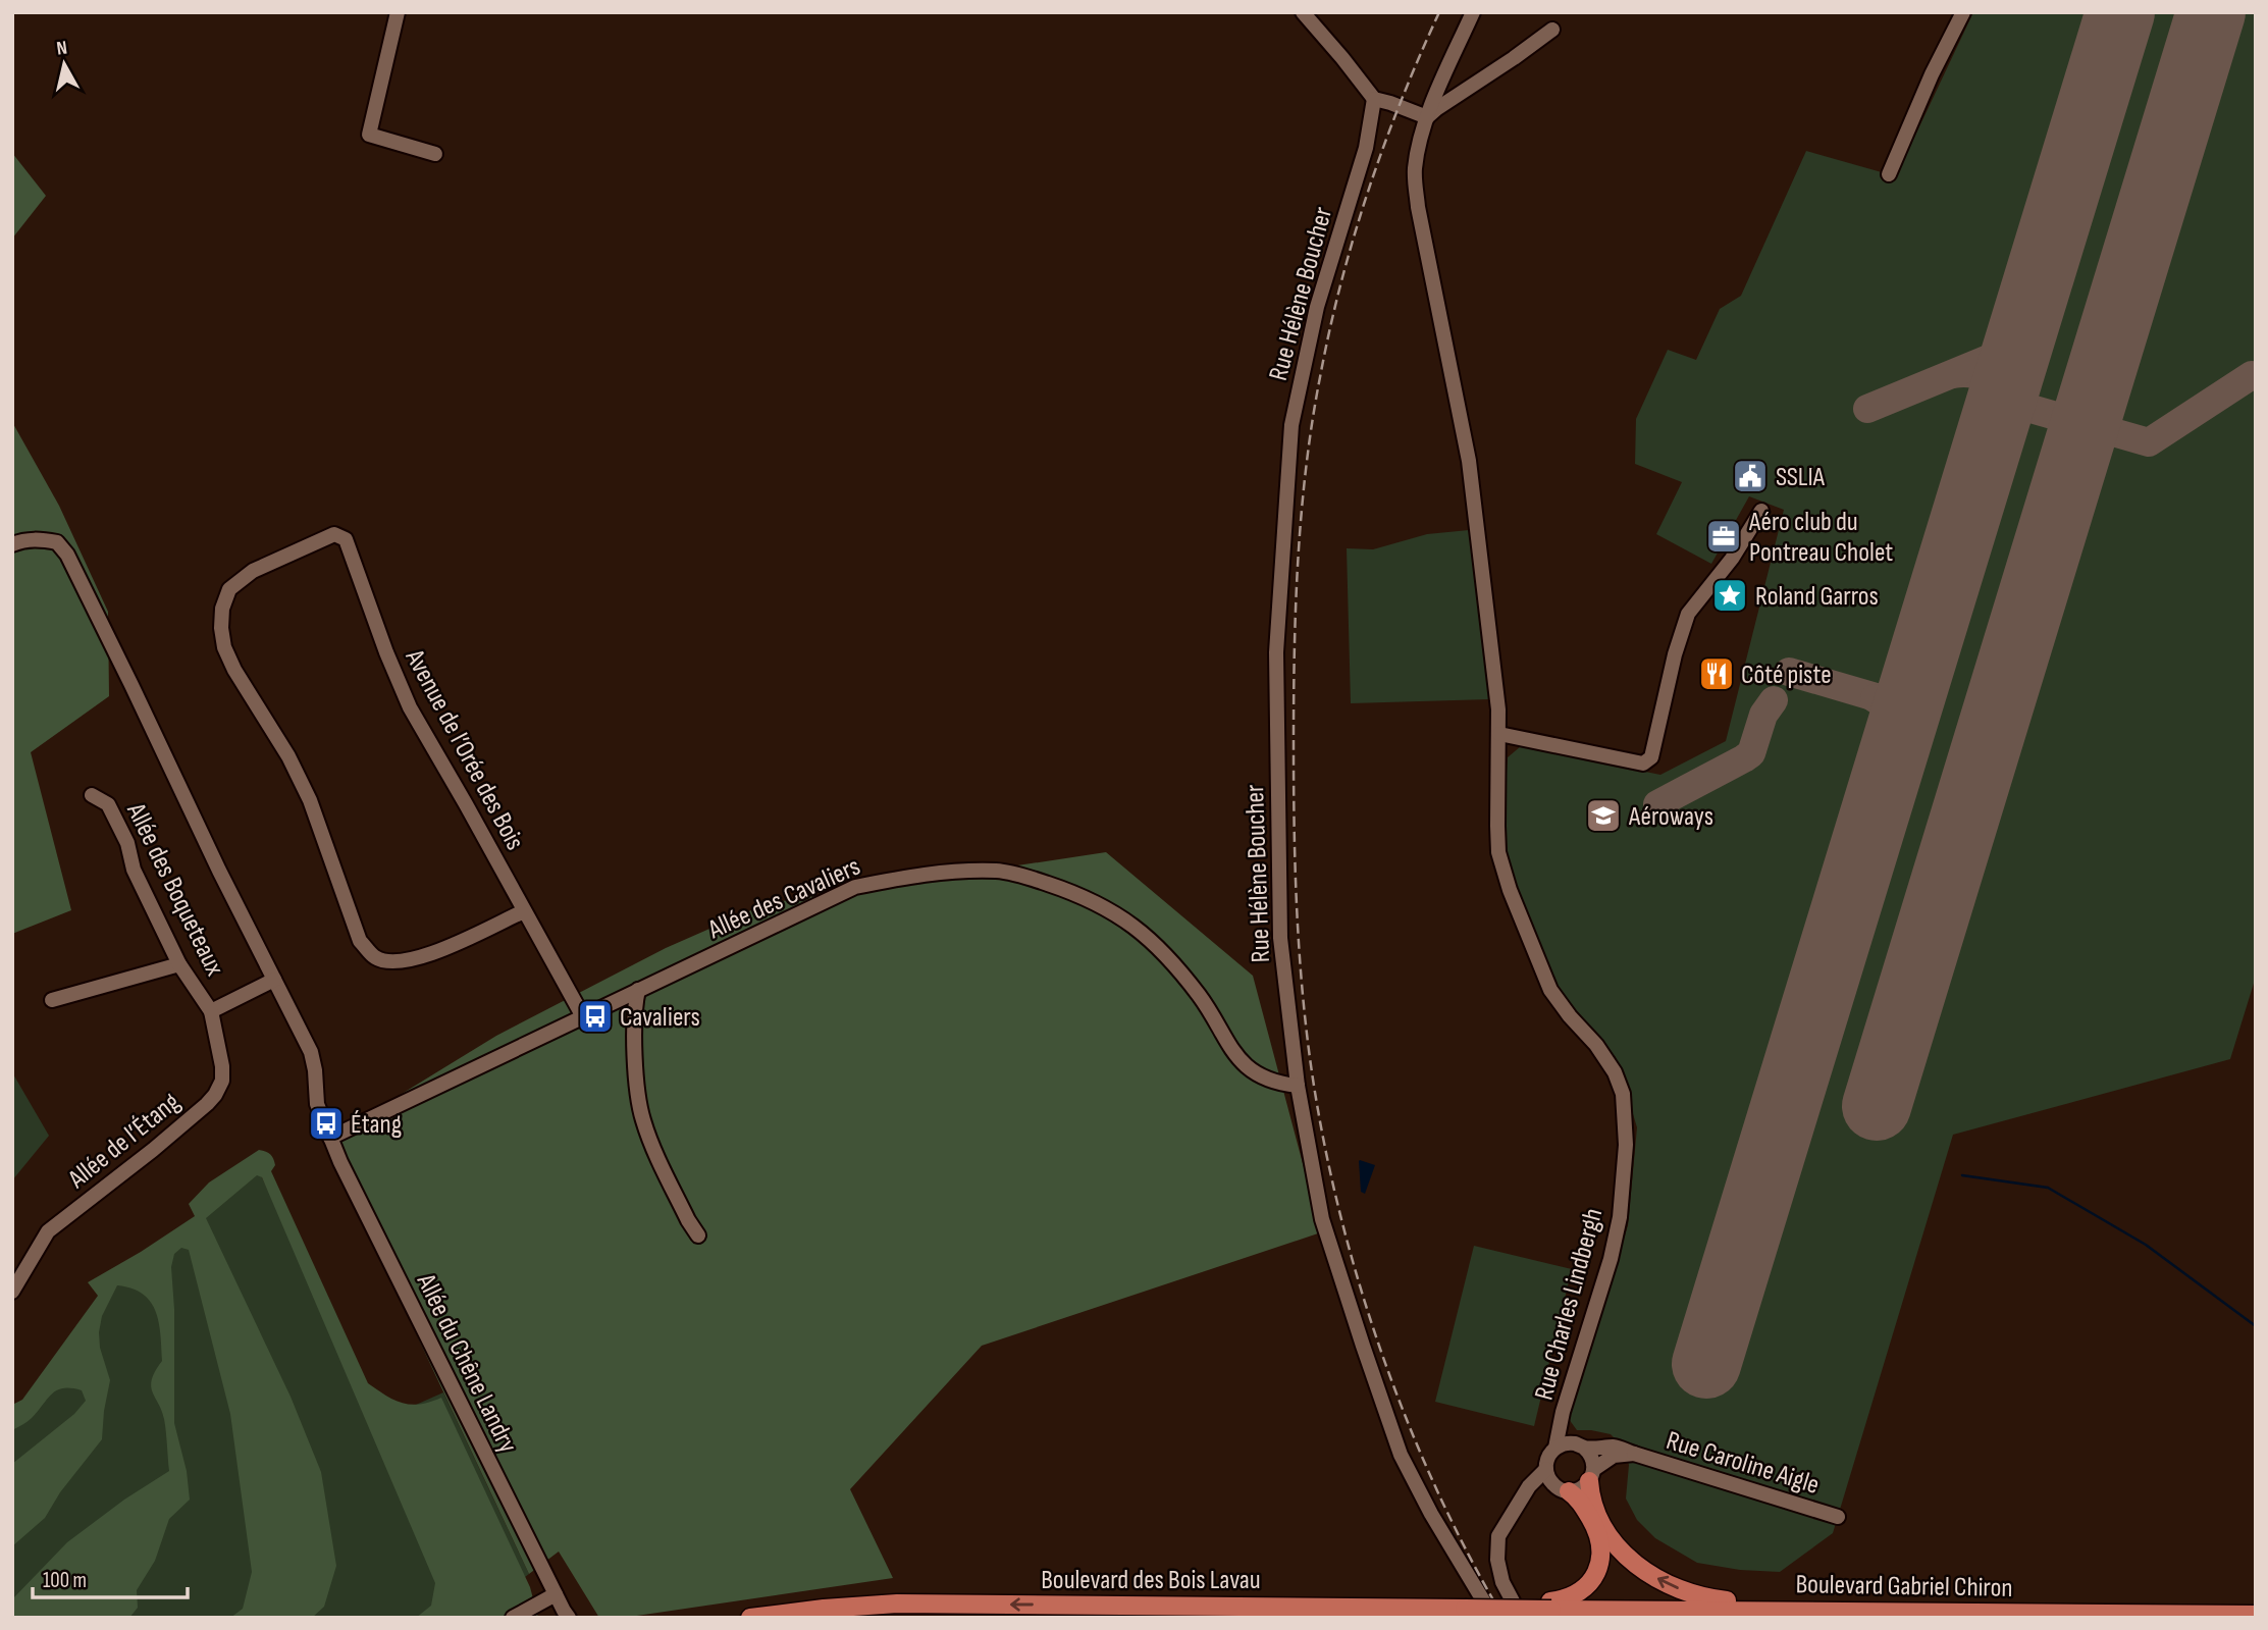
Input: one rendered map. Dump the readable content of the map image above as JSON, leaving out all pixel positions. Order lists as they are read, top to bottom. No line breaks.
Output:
{"streets":{"main road":["Boulevard des Bois Lavau","Boulevard Gabriel Chiron"],"street":["Rue Hélène Boucher","Avenue de l’Orée des Bois","Allée des Boqueteaux","Allée des Cavaliers","Allée de l’Étang","Rue Charles Lindbergh","Allée du Chêne Landry","Rue Caroline Aigle"]},"crossings":[["Rue Hélène Boucher","Allée des Cavaliers"],["Avenue de l’Orée des Bois","Allée des Cavaliers"],["Allée des Boqueteaux","Allée de l’Étang"],["Allée des Cavaliers","Allée du Chêne Landry"],["Rue Charles Lindbergh","Rue Caroline Aigle"],["Boulevard des Bois Lavau","Boulevard Gabriel Chiron"]],"one_way":["Boulevard des Bois Lavau"],"places":{"public building":["SSLIA"],"office":["Aéro club du Pontreau Cholet"],"place":["Roland Garros"],"restaurant":["Côté piste"],"school or university":["Aéroways"],"bus stop":["Cavaliers","Étang"]},"scale_bar":"100 m","north":"top"}
